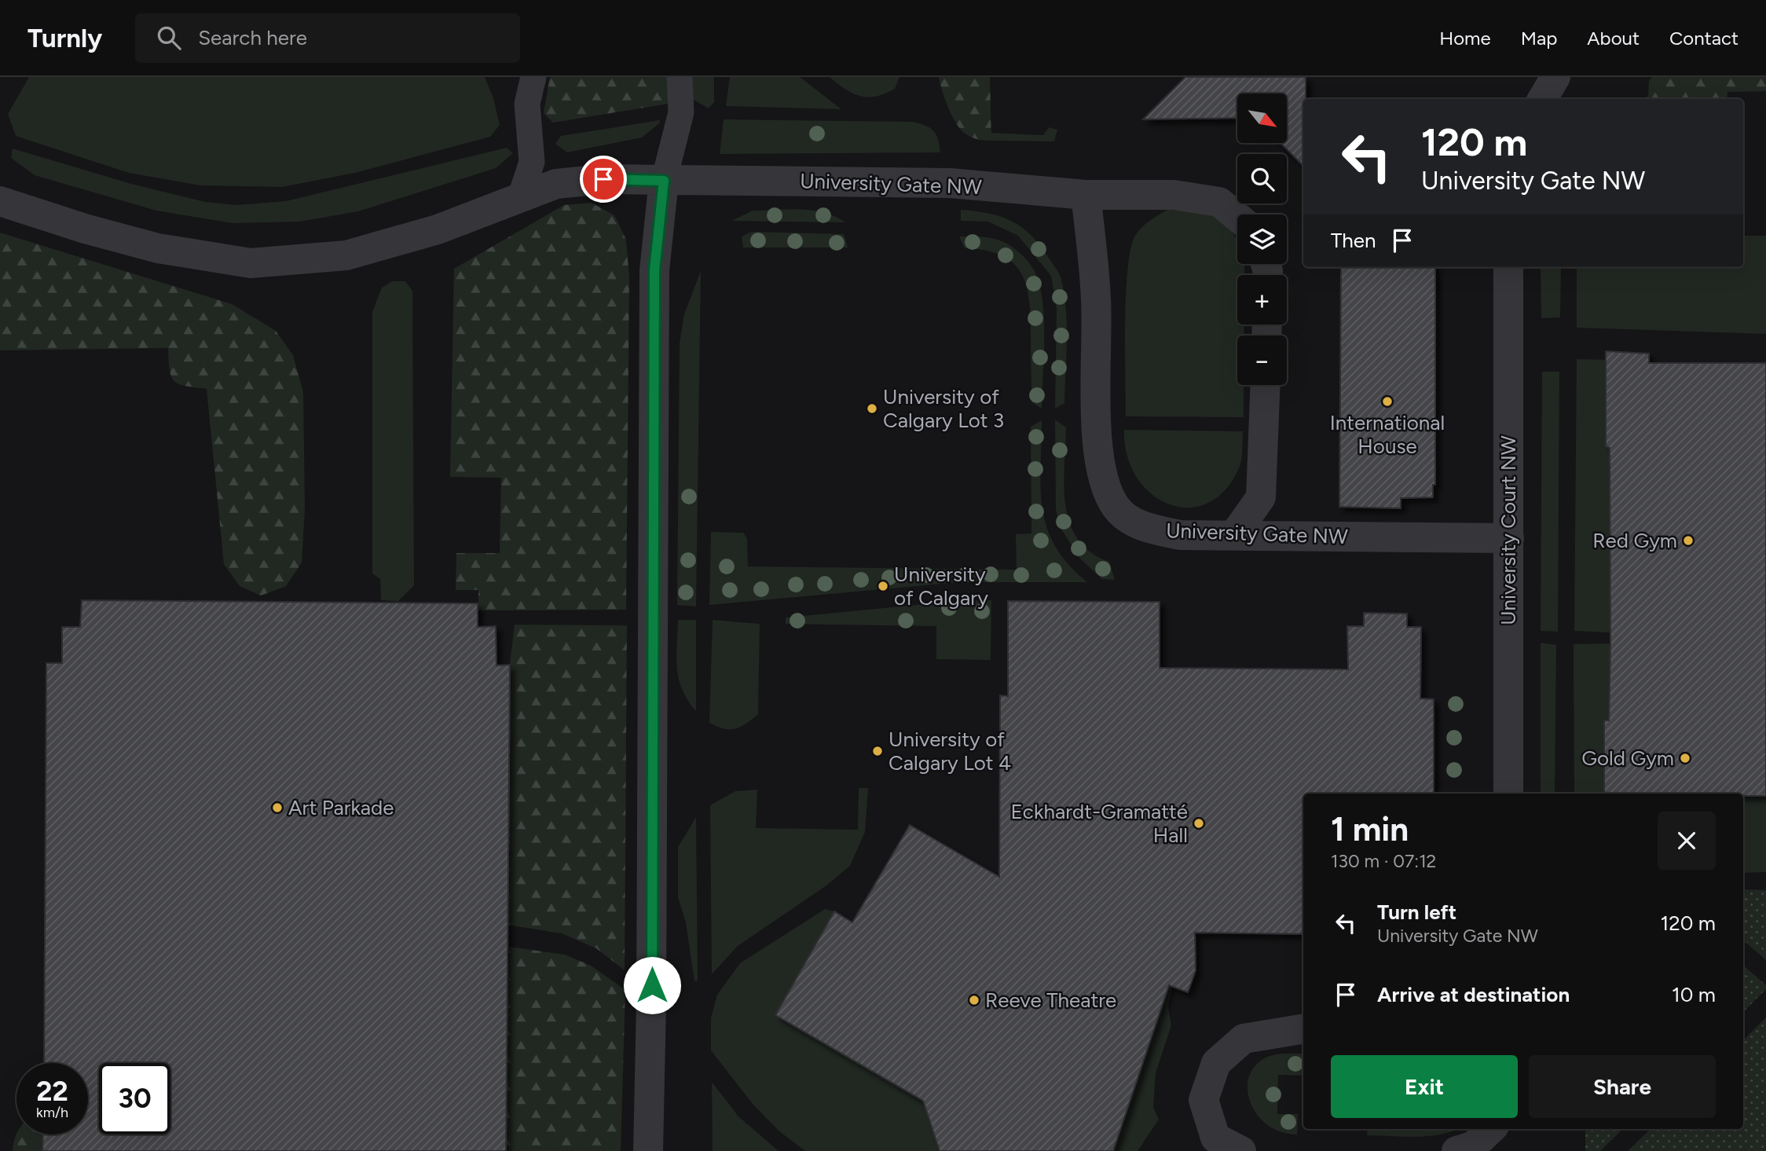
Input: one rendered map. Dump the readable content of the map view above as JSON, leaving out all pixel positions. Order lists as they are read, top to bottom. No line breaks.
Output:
{"streets":{"street":["University Gate NW","University Court NW"]},"crossings":[["University Gate NW","University Court NW"]],"places":["International House","University of Calgary Lot 3","Red Gym","University of Calgary","University of Calgary Lot 4","Gold Gym","Art Parkade","Eckhardt-Gramatté Hall","Reeve Theatre"],"north":"bottom right","page":{"header":"Turnly","search":"Search here","nav":["Home","Map","About","Contact"],"map_buttons":["+","−"],"turn":["120 m","University Gate NW"],"then":"Then","heading":["1 min","130 m · 07:12"],"list":[{"name":"Turn left","note":"University Gate NW","value":"120 m"},{"name":"Arrive at destination","value":"10 m"}],"buttons":["Exit","Share"],"speed":"22 km/h","limit":"30"}}
